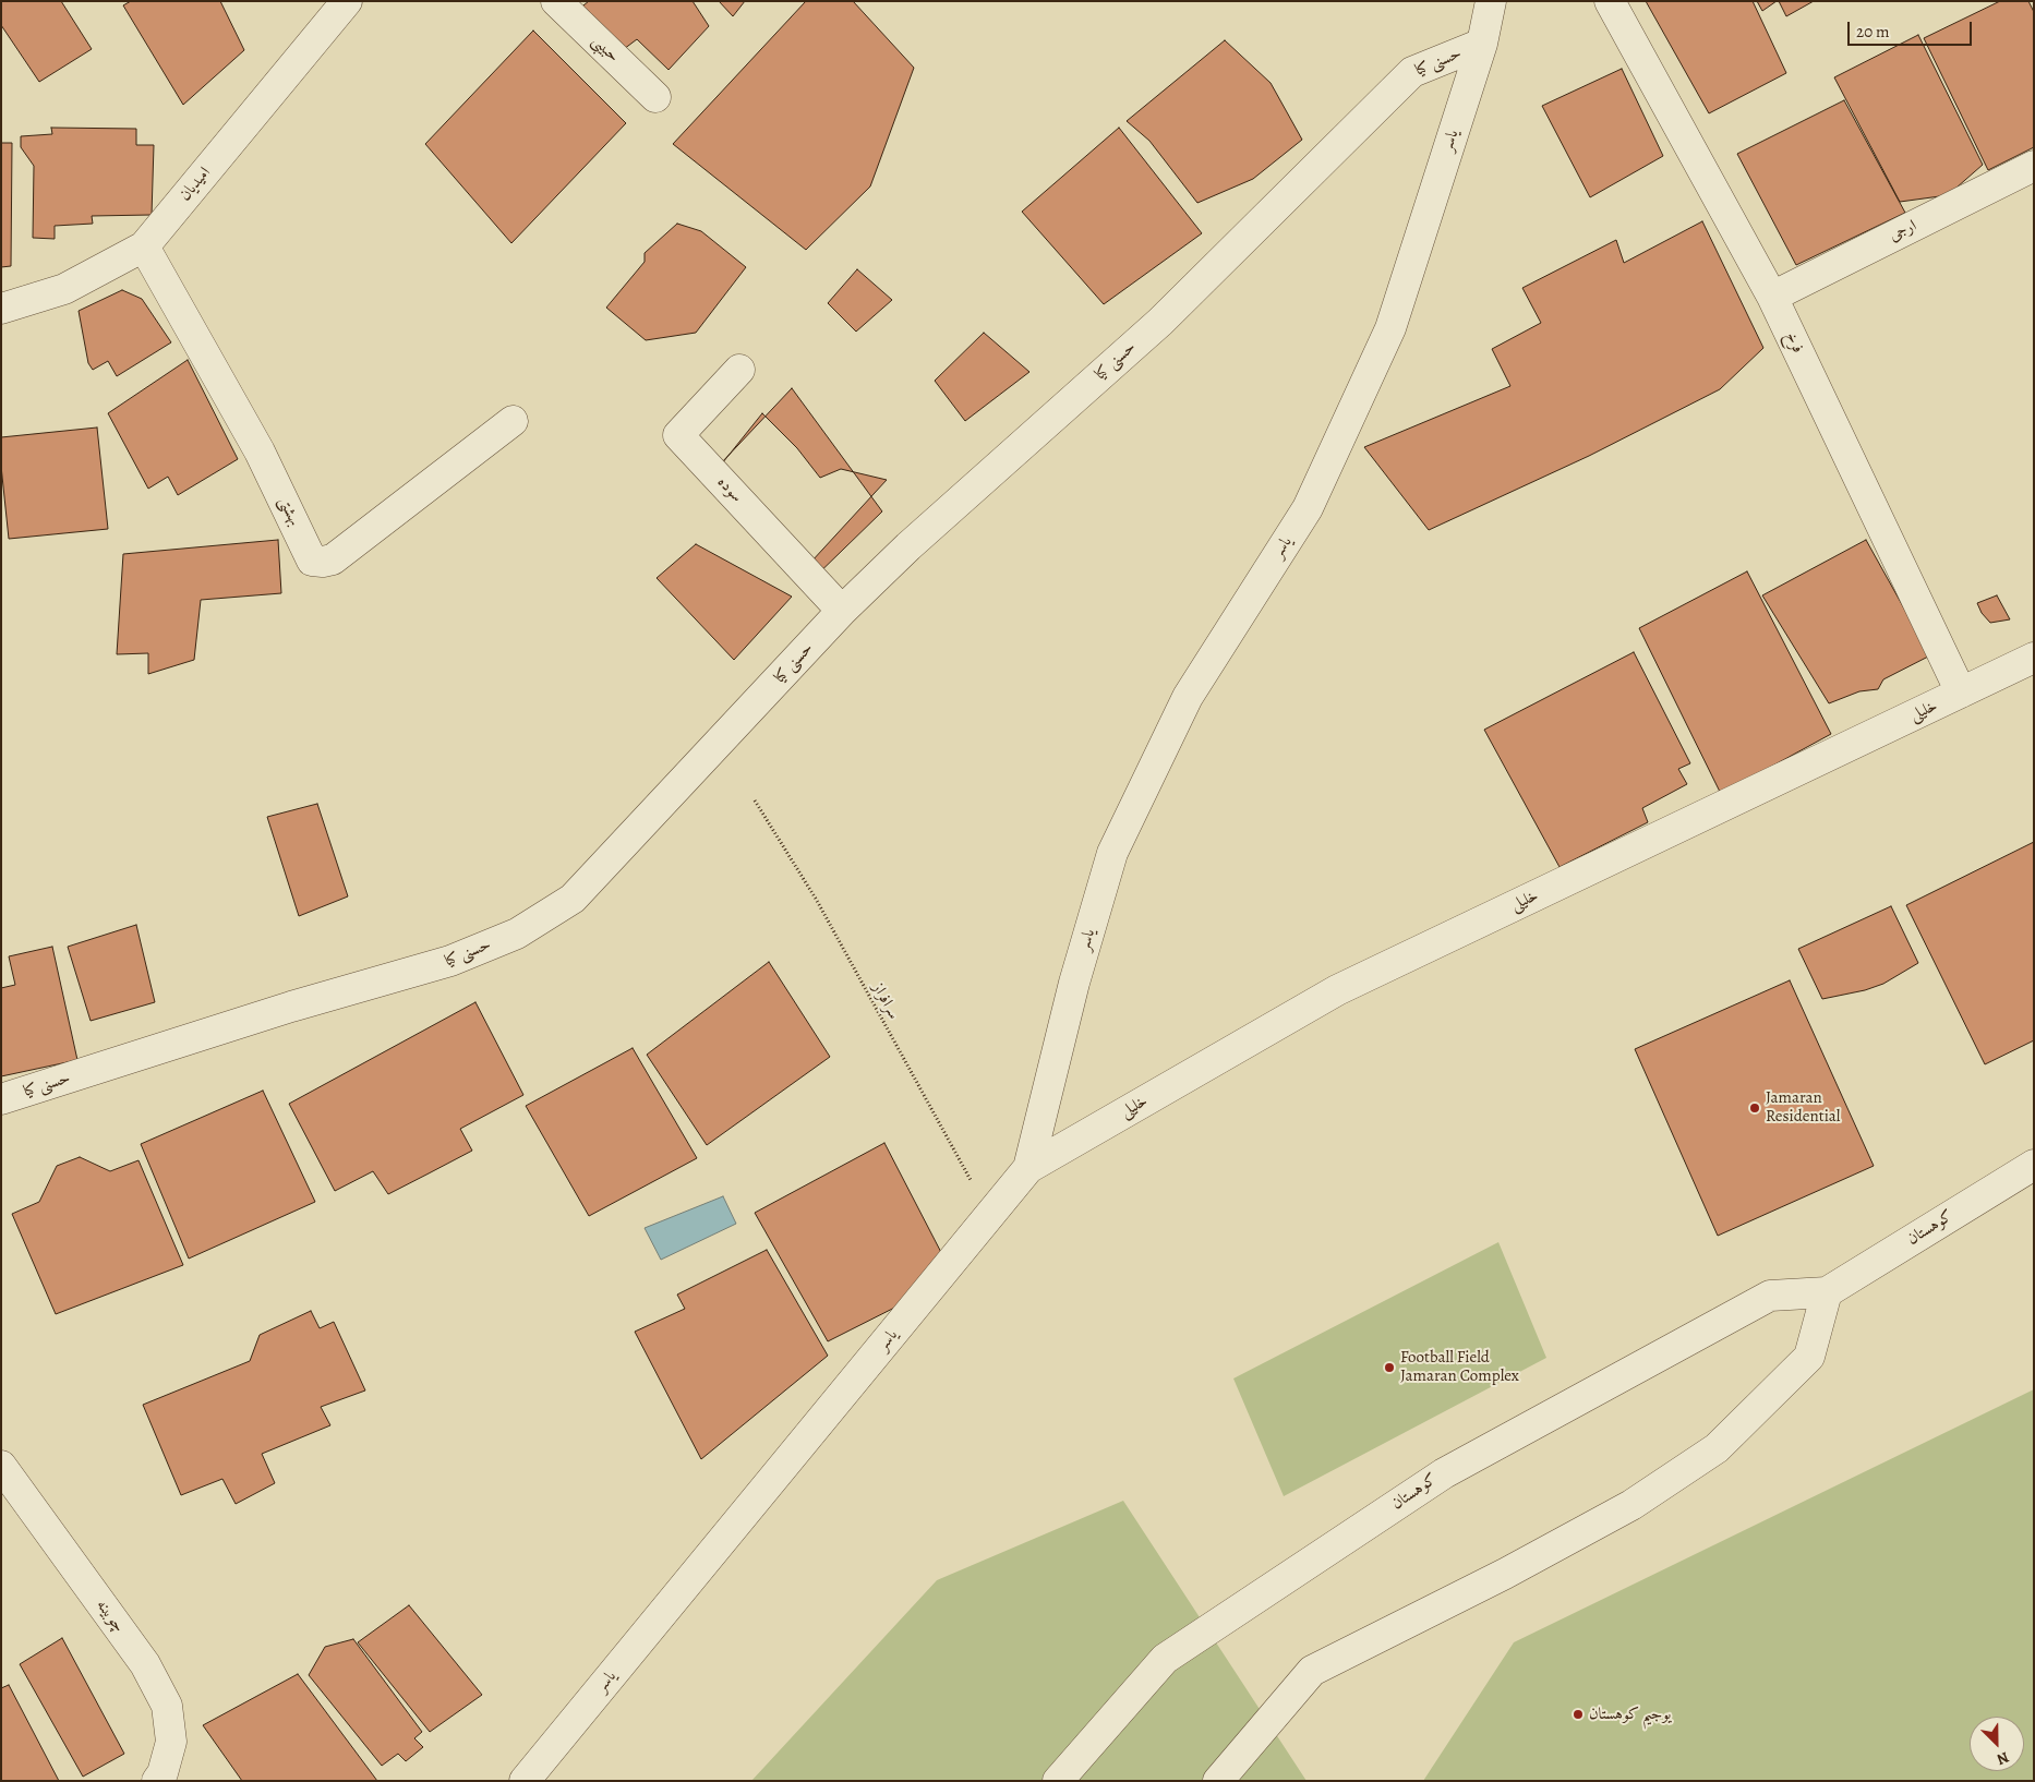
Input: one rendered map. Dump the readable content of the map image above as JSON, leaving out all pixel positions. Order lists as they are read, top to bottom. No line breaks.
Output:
{"streets":{"street":["حبیبی","حسنی کیا","یاسر","امیدیان","ارجی","فرخ","سوده","بهشتی","خلیلی","کوهستان","چوبینه"],"path":["سرافراز"]},"crossings":[["حسنی کیا","یاسر"],["حسنی کیا","سوده"],["یاسر","خلیلی"],["یاسر","سرافراز"],["امیدیان","بهشتی"],["ارجی","فرخ"],["فرخ","خلیلی"]],"places":["Jamaran Residential","Football Field Jamaran Complex","یوجیم کوهستان"],"scale_bar":"20 m","north":"bottom right"}
